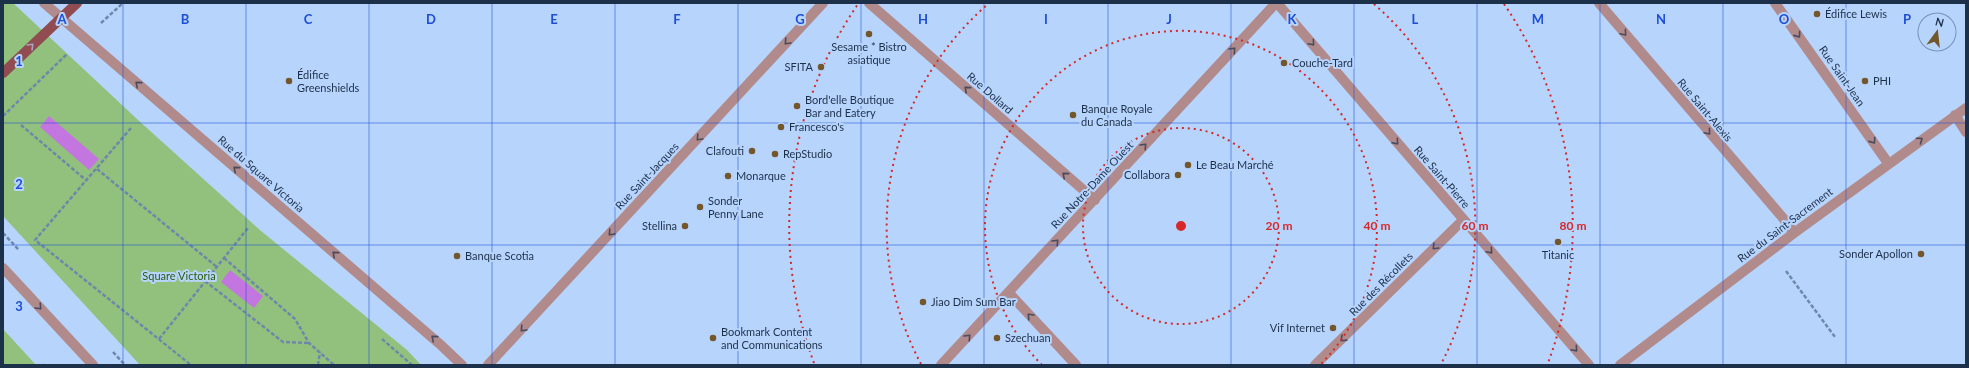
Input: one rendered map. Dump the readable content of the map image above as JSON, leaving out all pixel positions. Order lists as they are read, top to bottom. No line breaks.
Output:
{"streets":{"street":["Rue Saint-Jean","Rue Dollard","Rue Saint-Alexis","Rue du Square Victoria","Rue Saint-Jacques","Rue Saint-Pierre","Rue Notre-Dame Ouest","Rue du Saint-Sacrement","Rue des Récollets"]},"crossings":[["Rue Saint-Jean","Rue du Saint-Sacrement"],["Rue Dollard","Rue Notre-Dame Ouest"],["Rue Saint-Alexis","Rue du Saint-Sacrement"],["Rue Saint-Pierre","Rue Notre-Dame Ouest"],["Rue Saint-Pierre","Rue des Récollets"]],"one_way":["Rue Saint-Jean","Rue Dollard","Rue Saint-Alexis","Rue du Square Victoria","Rue Saint-Jacques","Rue Saint-Pierre","Rue Notre-Dame Ouest","Rue des Récollets"],"parks":["Square Victoria"],"places":["Édifice Lewis","Sesame * Bistro asiatique","Couche-Tard","SFITA","Édifice Greenshields","PHI","Bord'elle Boutique Bar and Eatery","Banque Royale du Canada","Francesco's","Clafouti","RepStudio","Le Beau Marché","Collabora","Monarque","Sonder Penny Lane","Stellina","Titanic","Sonder Apollon","Banque Scotia","Jiao Dim Sum Bar","Vif Internet","Bookmark Content and Communications","Szechuan"],"north":"top","grid":{"columns":["A","B","C","D","E","F","G","H","I","J","K","L","M","N","O","P"],"rows":["1","2","3"]},"rings":["20 m","40 m","60 m","80 m"]}
